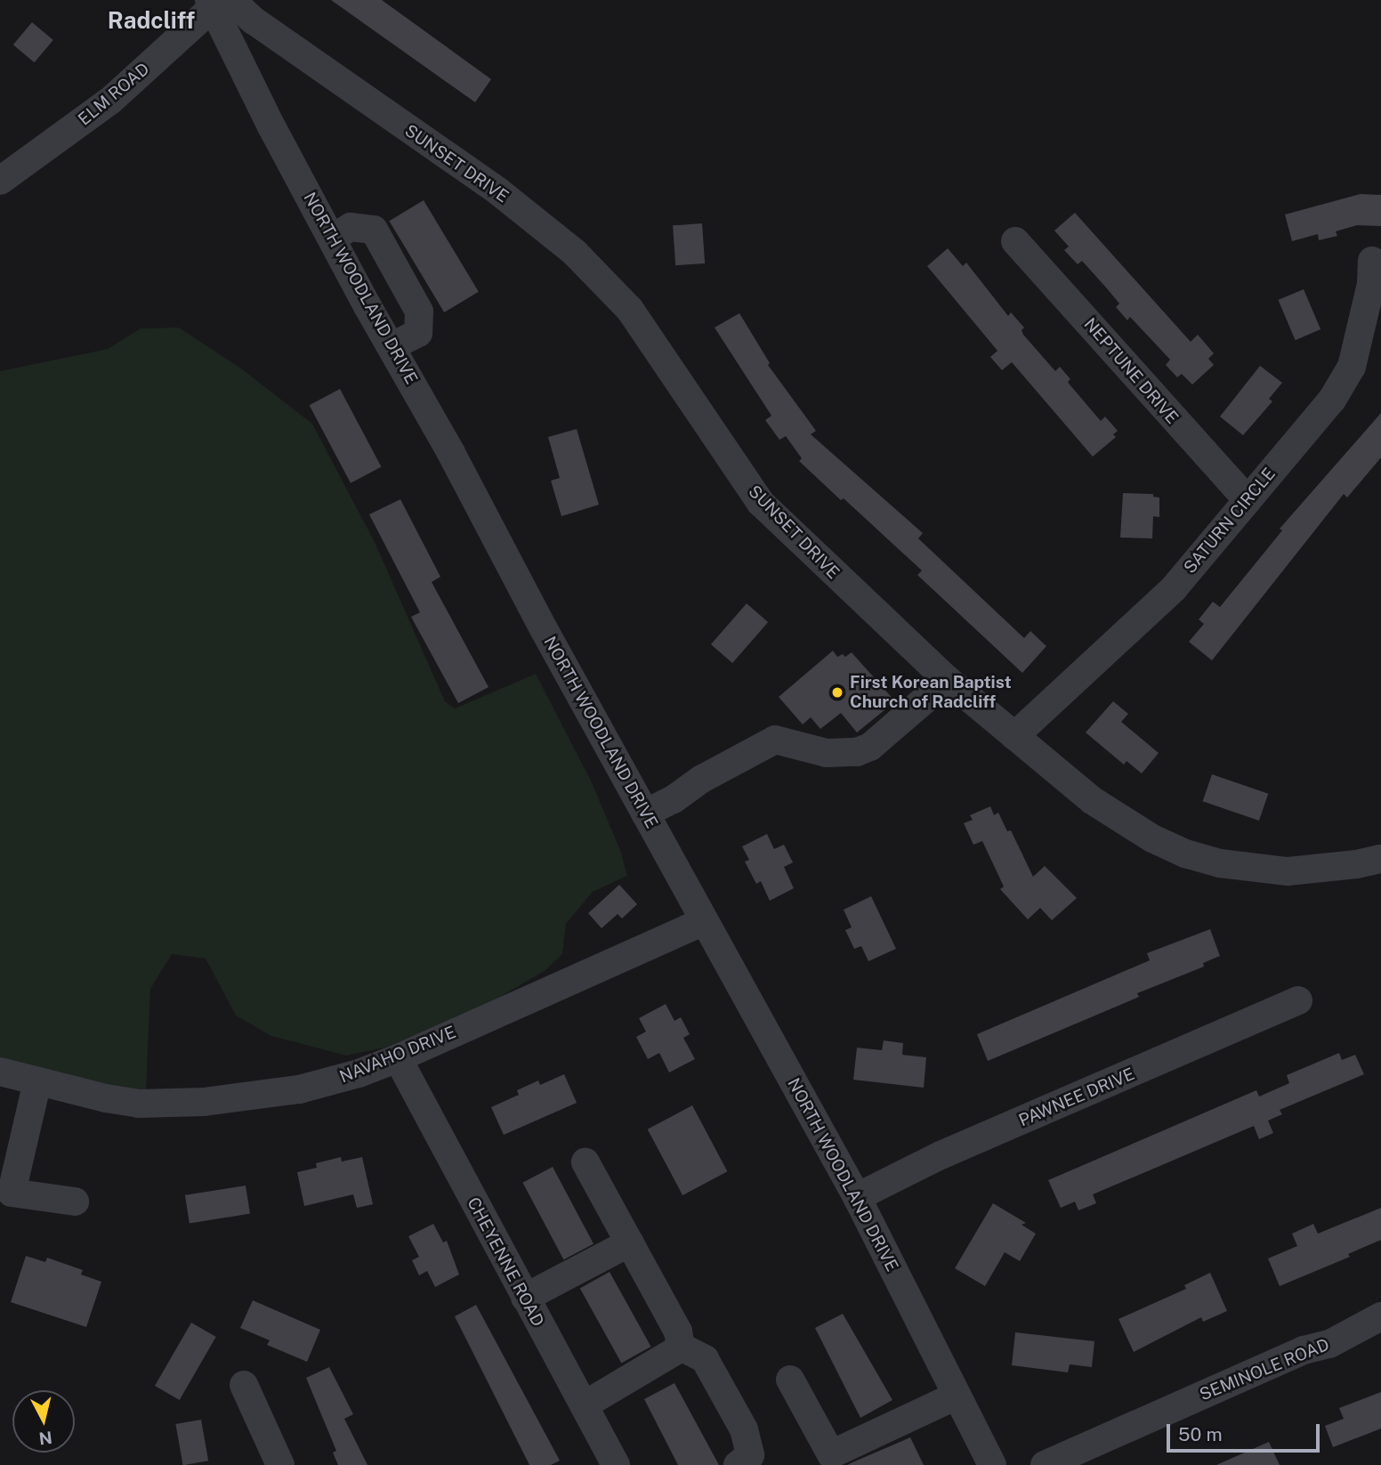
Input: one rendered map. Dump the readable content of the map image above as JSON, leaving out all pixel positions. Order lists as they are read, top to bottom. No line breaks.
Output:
{"streets":{"street":["ELM ROAD","SUNSET DRIVE","NORTH WOODLAND DRIVE","NEPTUNE DRIVE","SATURN CIRCLE","NAVAHO DRIVE","PAWNEE DRIVE","CHEYENNE ROAD","SEMINOLE ROAD"]},"crossings":[["ELM ROAD","SUNSET DRIVE"],["ELM ROAD","NORTH WOODLAND DRIVE"],["SUNSET DRIVE","NORTH WOODLAND DRIVE"],["SUNSET DRIVE","SATURN CIRCLE"],["NORTH WOODLAND DRIVE","NAVAHO DRIVE"],["NORTH WOODLAND DRIVE","PAWNEE DRIVE"],["NEPTUNE DRIVE","SATURN CIRCLE"],["NAVAHO DRIVE","CHEYENNE ROAD"]],"districts":["Radcliff"],"places":["First Korean Baptist Church of Radcliff"],"scale_bar":"50 m","north":"bottom"}
